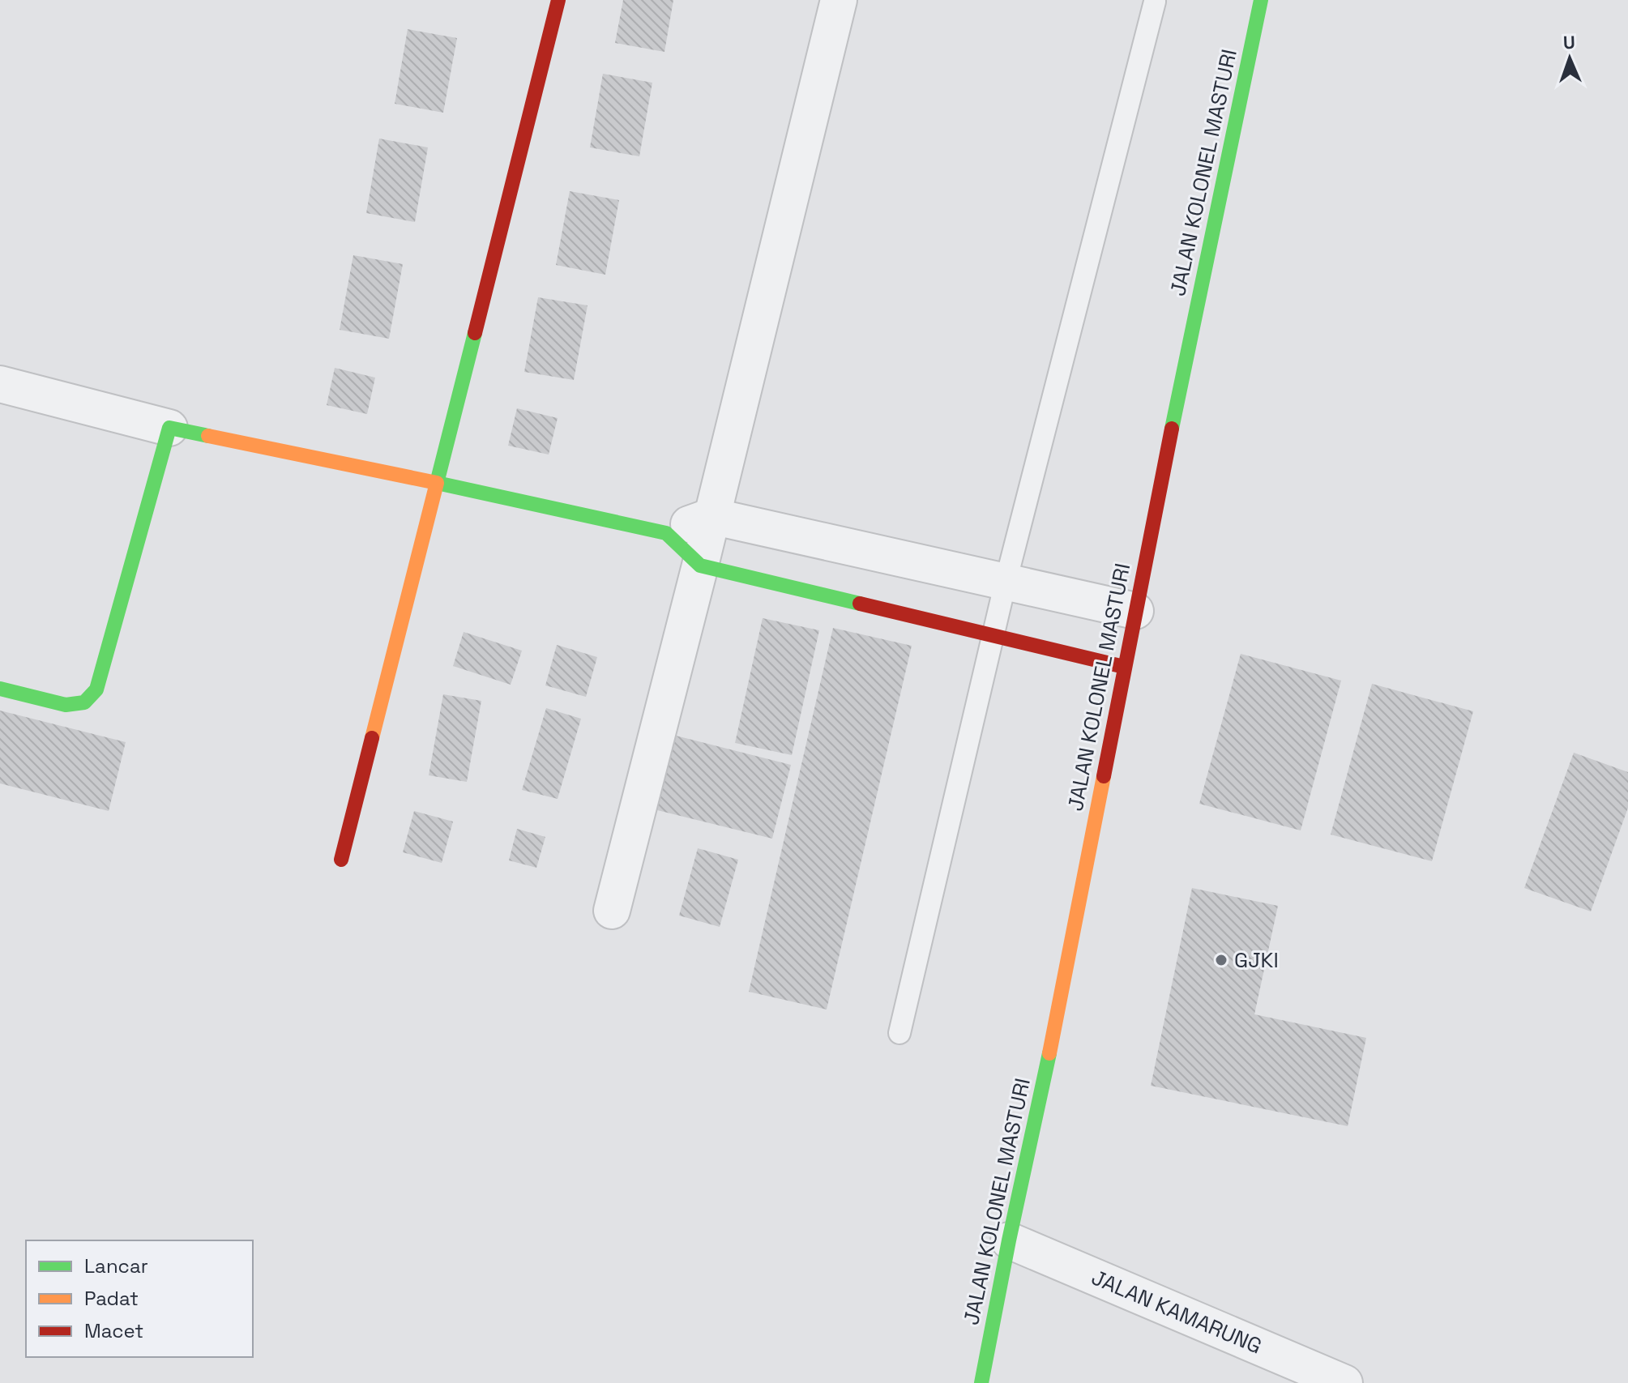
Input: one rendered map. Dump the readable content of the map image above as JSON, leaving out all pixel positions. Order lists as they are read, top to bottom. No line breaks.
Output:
{"streets":{"street":["JALAN KOLONEL MASTURI","JALAN KAMARUNG"]},"crossings":[["JALAN KOLONEL MASTURI","JALAN KAMARUNG"]],"places":["GJKI"],"legend":["Lancar","Padat","Macet"],"north":"top"}
